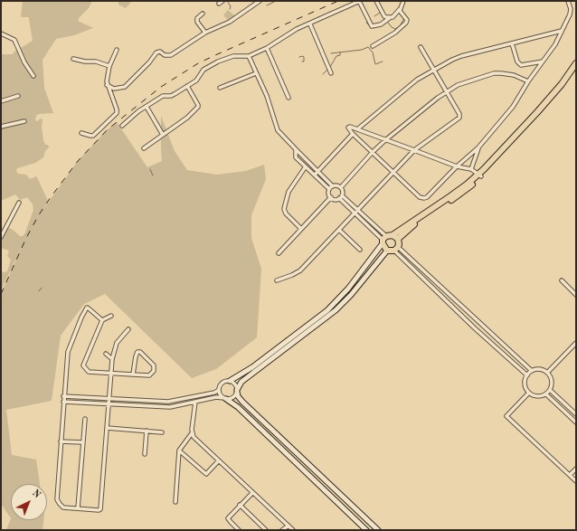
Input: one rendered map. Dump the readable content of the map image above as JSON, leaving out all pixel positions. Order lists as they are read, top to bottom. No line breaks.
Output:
{"north":"top right"}
